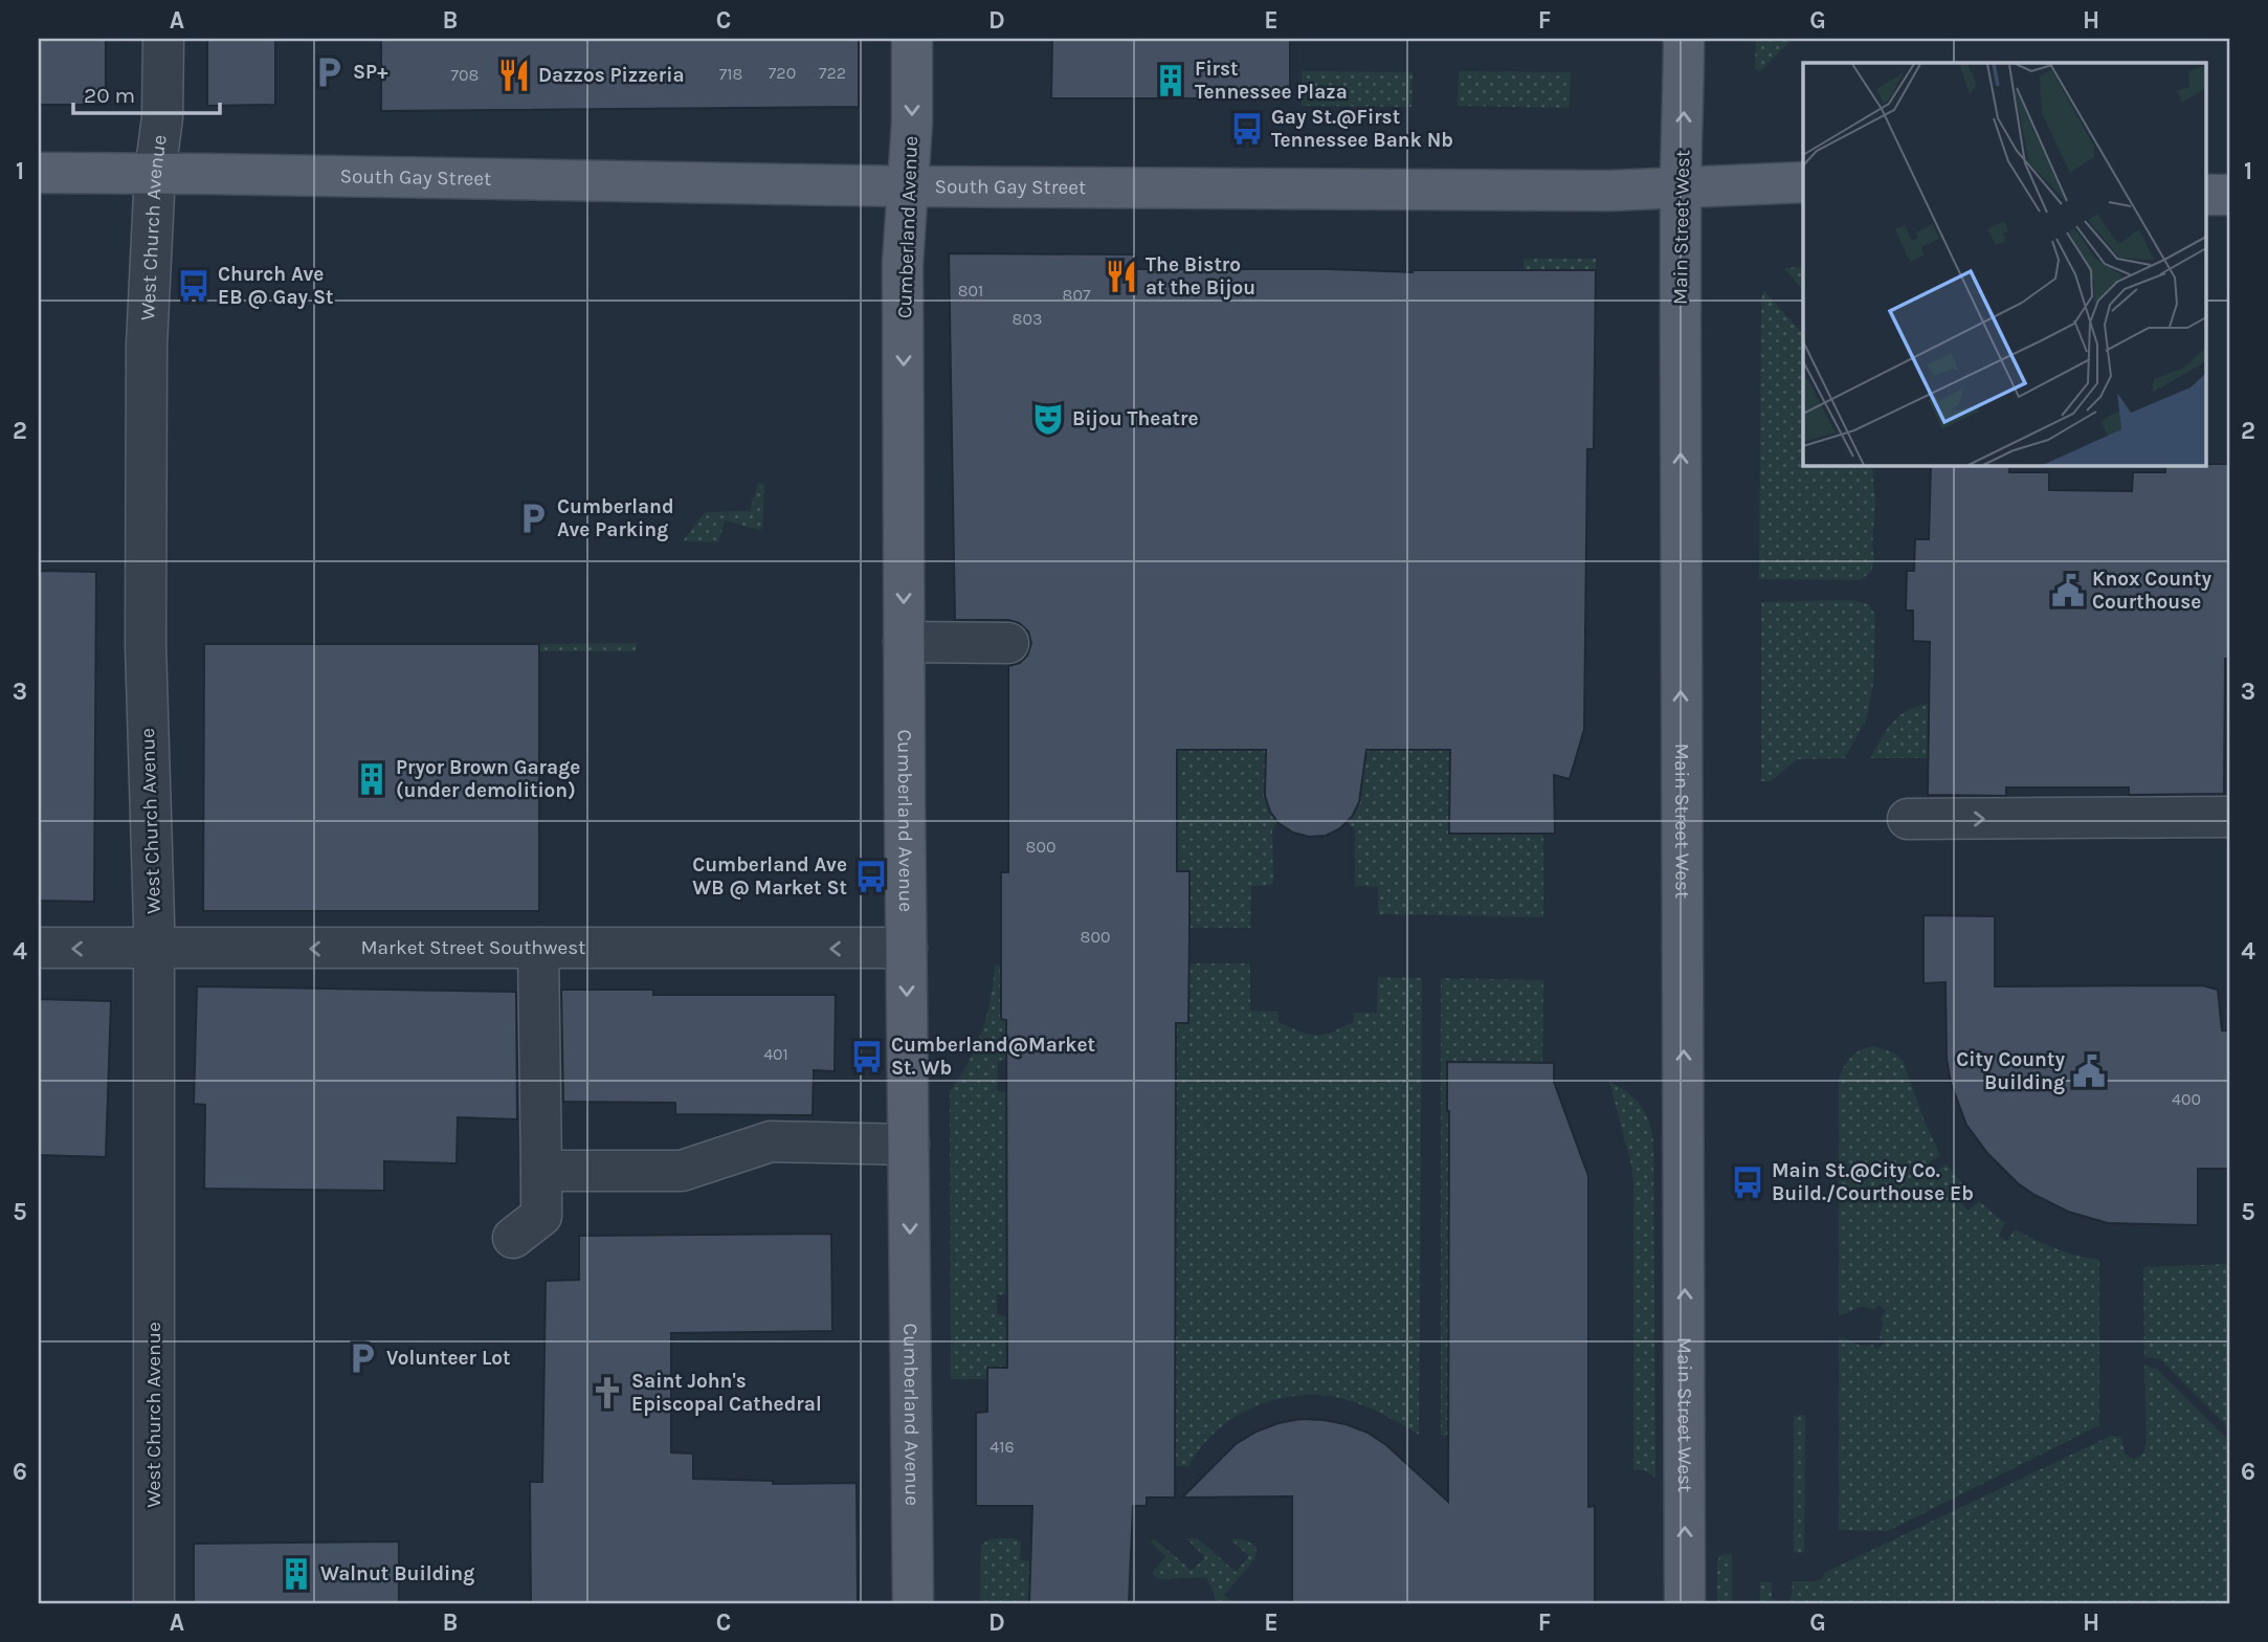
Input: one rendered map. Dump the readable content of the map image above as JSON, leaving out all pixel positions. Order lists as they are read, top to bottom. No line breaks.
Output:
{"streets":{"main road":["South Gay Street","Cumberland Avenue","Main Street West"],"street":["West Church Avenue","Market Street Southwest"]},"crossings":[["South Gay Street","West Church Avenue"],["South Gay Street","Cumberland Avenue"],["South Gay Street","Main Street West"],["West Church Avenue","Market Street Southwest"],["Cumberland Avenue","Market Street Southwest"]],"one_way":["Cumberland Avenue","Main Street West"],"places":{"parking":["SP+","Cumberland Ave Parking","Volunteer Lot"],"restaurant":["Dazzos Pizzeria","The Bistro at the Bijou"],"building":["First Tennessee Plaza","Pryor Brown Garage (under demolition)","Walnut Building"],"bus stop":["Gay St.@First Tennessee Bank Nb","Church Ave EB @ Gay St","Cumberland Ave WB @ Market St","Cumberland@Market St. Wb","Main St.@City Co. Build./Courthouse Eb"],"theatre":["Bijou Theatre"],"public building":["Knox County Courthouse","City County Building"],"church":["Saint John's Episcopal Cathedral"]},"house_numbers":["720","722","718","708","801","807","803","800","800","401","400","416"],"scale_bar":"20 m","grid":{"columns":["A","B","C","D","E","F","G","H"],"rows":["1","2","3","4","5","6"]}}
